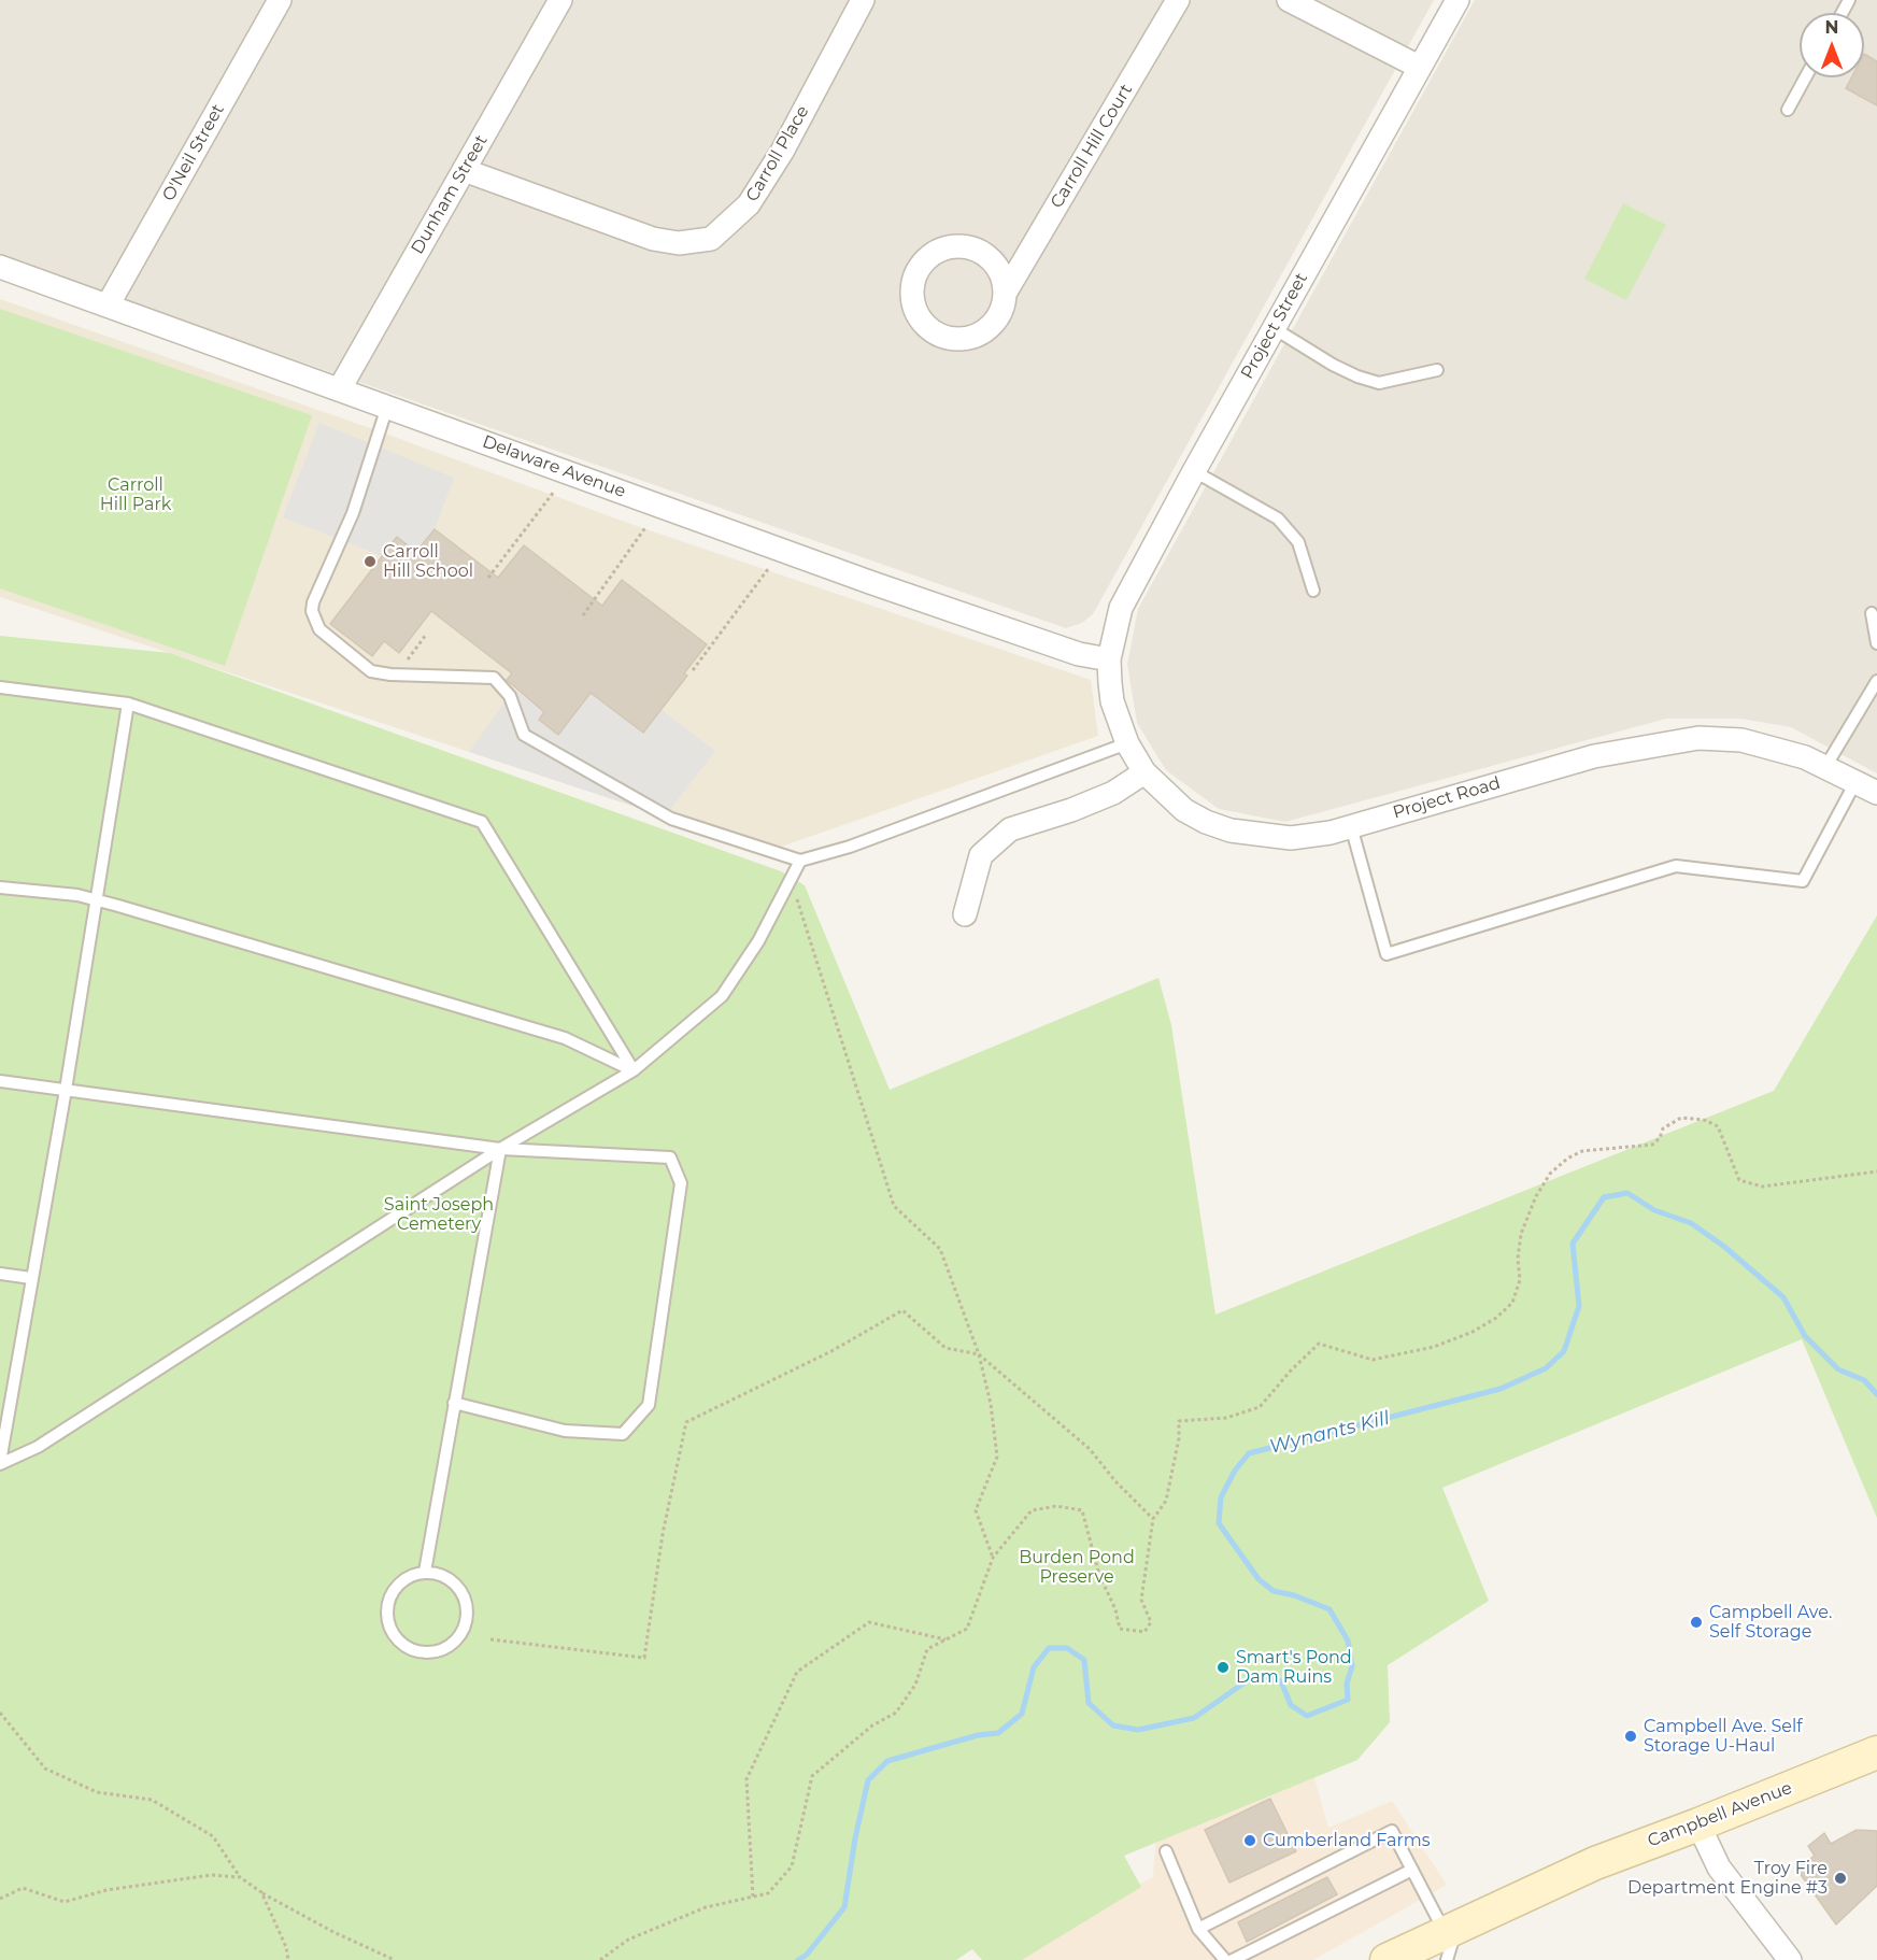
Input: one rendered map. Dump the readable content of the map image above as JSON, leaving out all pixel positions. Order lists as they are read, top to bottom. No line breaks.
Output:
{"streets":{"street":["Carroll Hill Court","O'Neil Street","Carroll Place","Dunham Street","Project Street","Delaware Avenue","Project Road","Campbell Avenue"]},"crossings":[["O'Neil Street","Delaware Avenue"],["Carroll Place","Dunham Street"],["Dunham Street","Delaware Avenue"],["Project Street","Delaware Avenue"],["Project Street","Project Road"],["Delaware Avenue","Project Road"]],"water":["Wynants Kill"],"parks":["Carroll Hill Park","Saint Joseph Cemetery","Burden Pond Preserve"],"places":["Carroll Hill School","Campbell Ave. Self Storage","Smart's Pond Dam Ruins","Campbell Ave. Self Storage U-Haul","Cumberland Farms","Troy Fire Department Engine #3"],"north":"top"}
